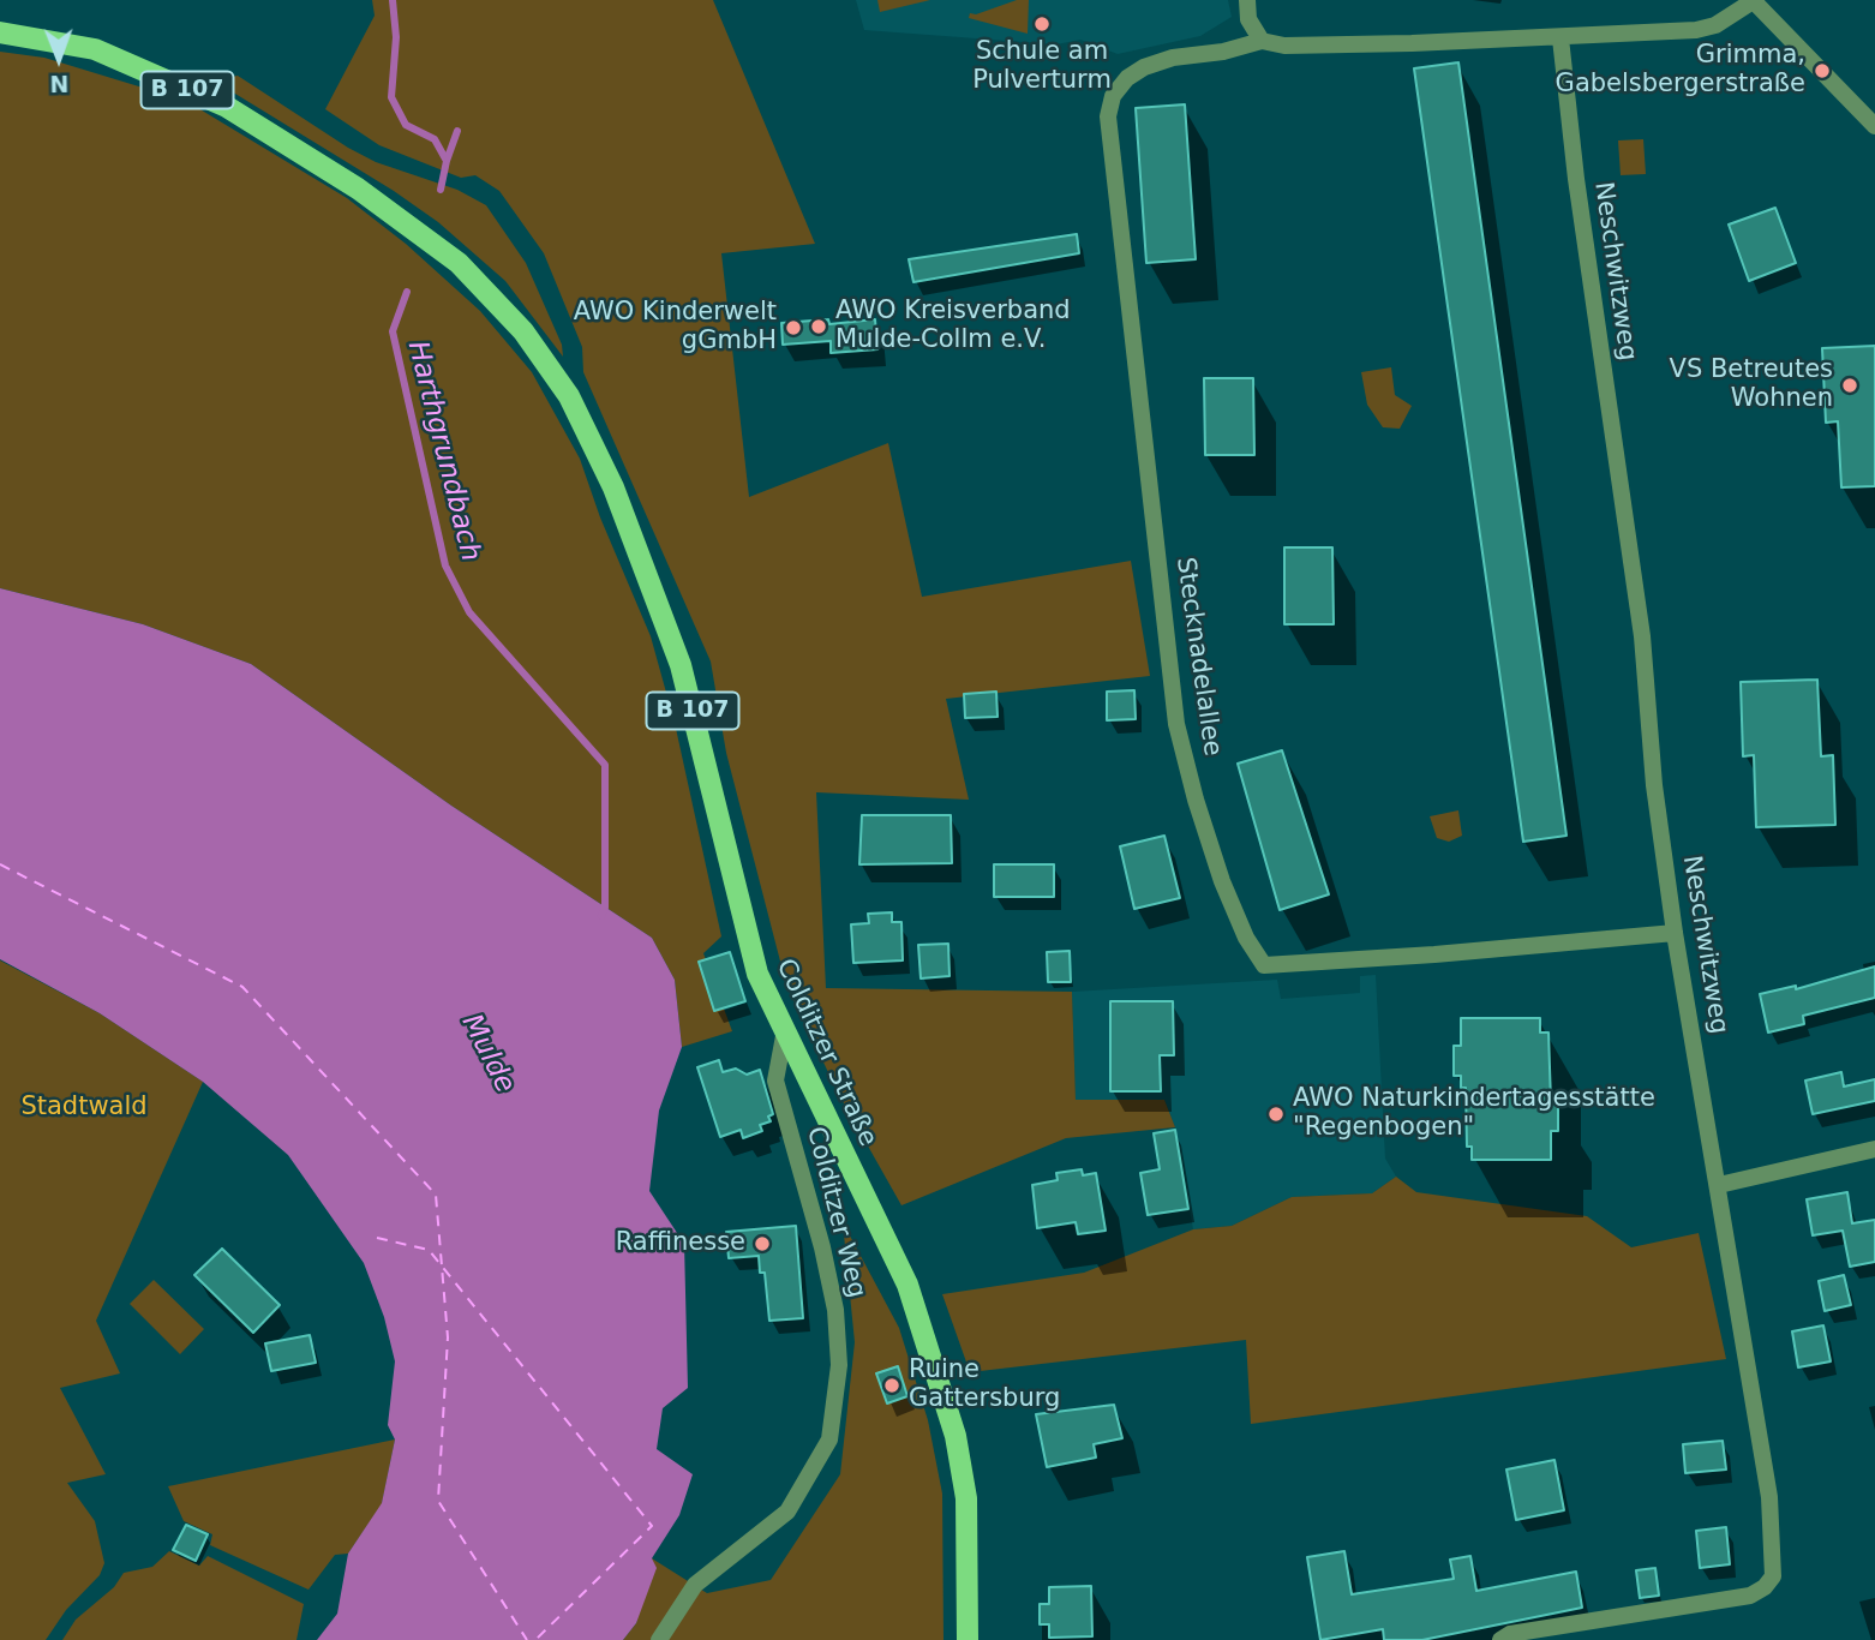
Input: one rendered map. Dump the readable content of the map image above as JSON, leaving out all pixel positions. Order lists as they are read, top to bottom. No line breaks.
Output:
{"streets":{"main road":["B 107","Colditzer Straße"],"street":["Neschwitzweg","Stecknadelallee","Colditzer Weg"]},"crossings":[["Neschwitzweg","Stecknadelallee"],["Colditzer Straße","Colditzer Weg"]],"water":["Harthgrundbach","Mulde"],"parks":["Stadtwald"],"places":["Schule am Pulverturm","Grimma, Gabelsbergerstraße","AWO Kreisverband Mulde-Collm e.V.","AWO Kinderwelt gGmbH","VS Betreutes Wohnen","AWO Naturkindertagesstätte \"Regenbogen\"","Raffinesse","Ruine Gattersburg"],"north":"bottom"}
